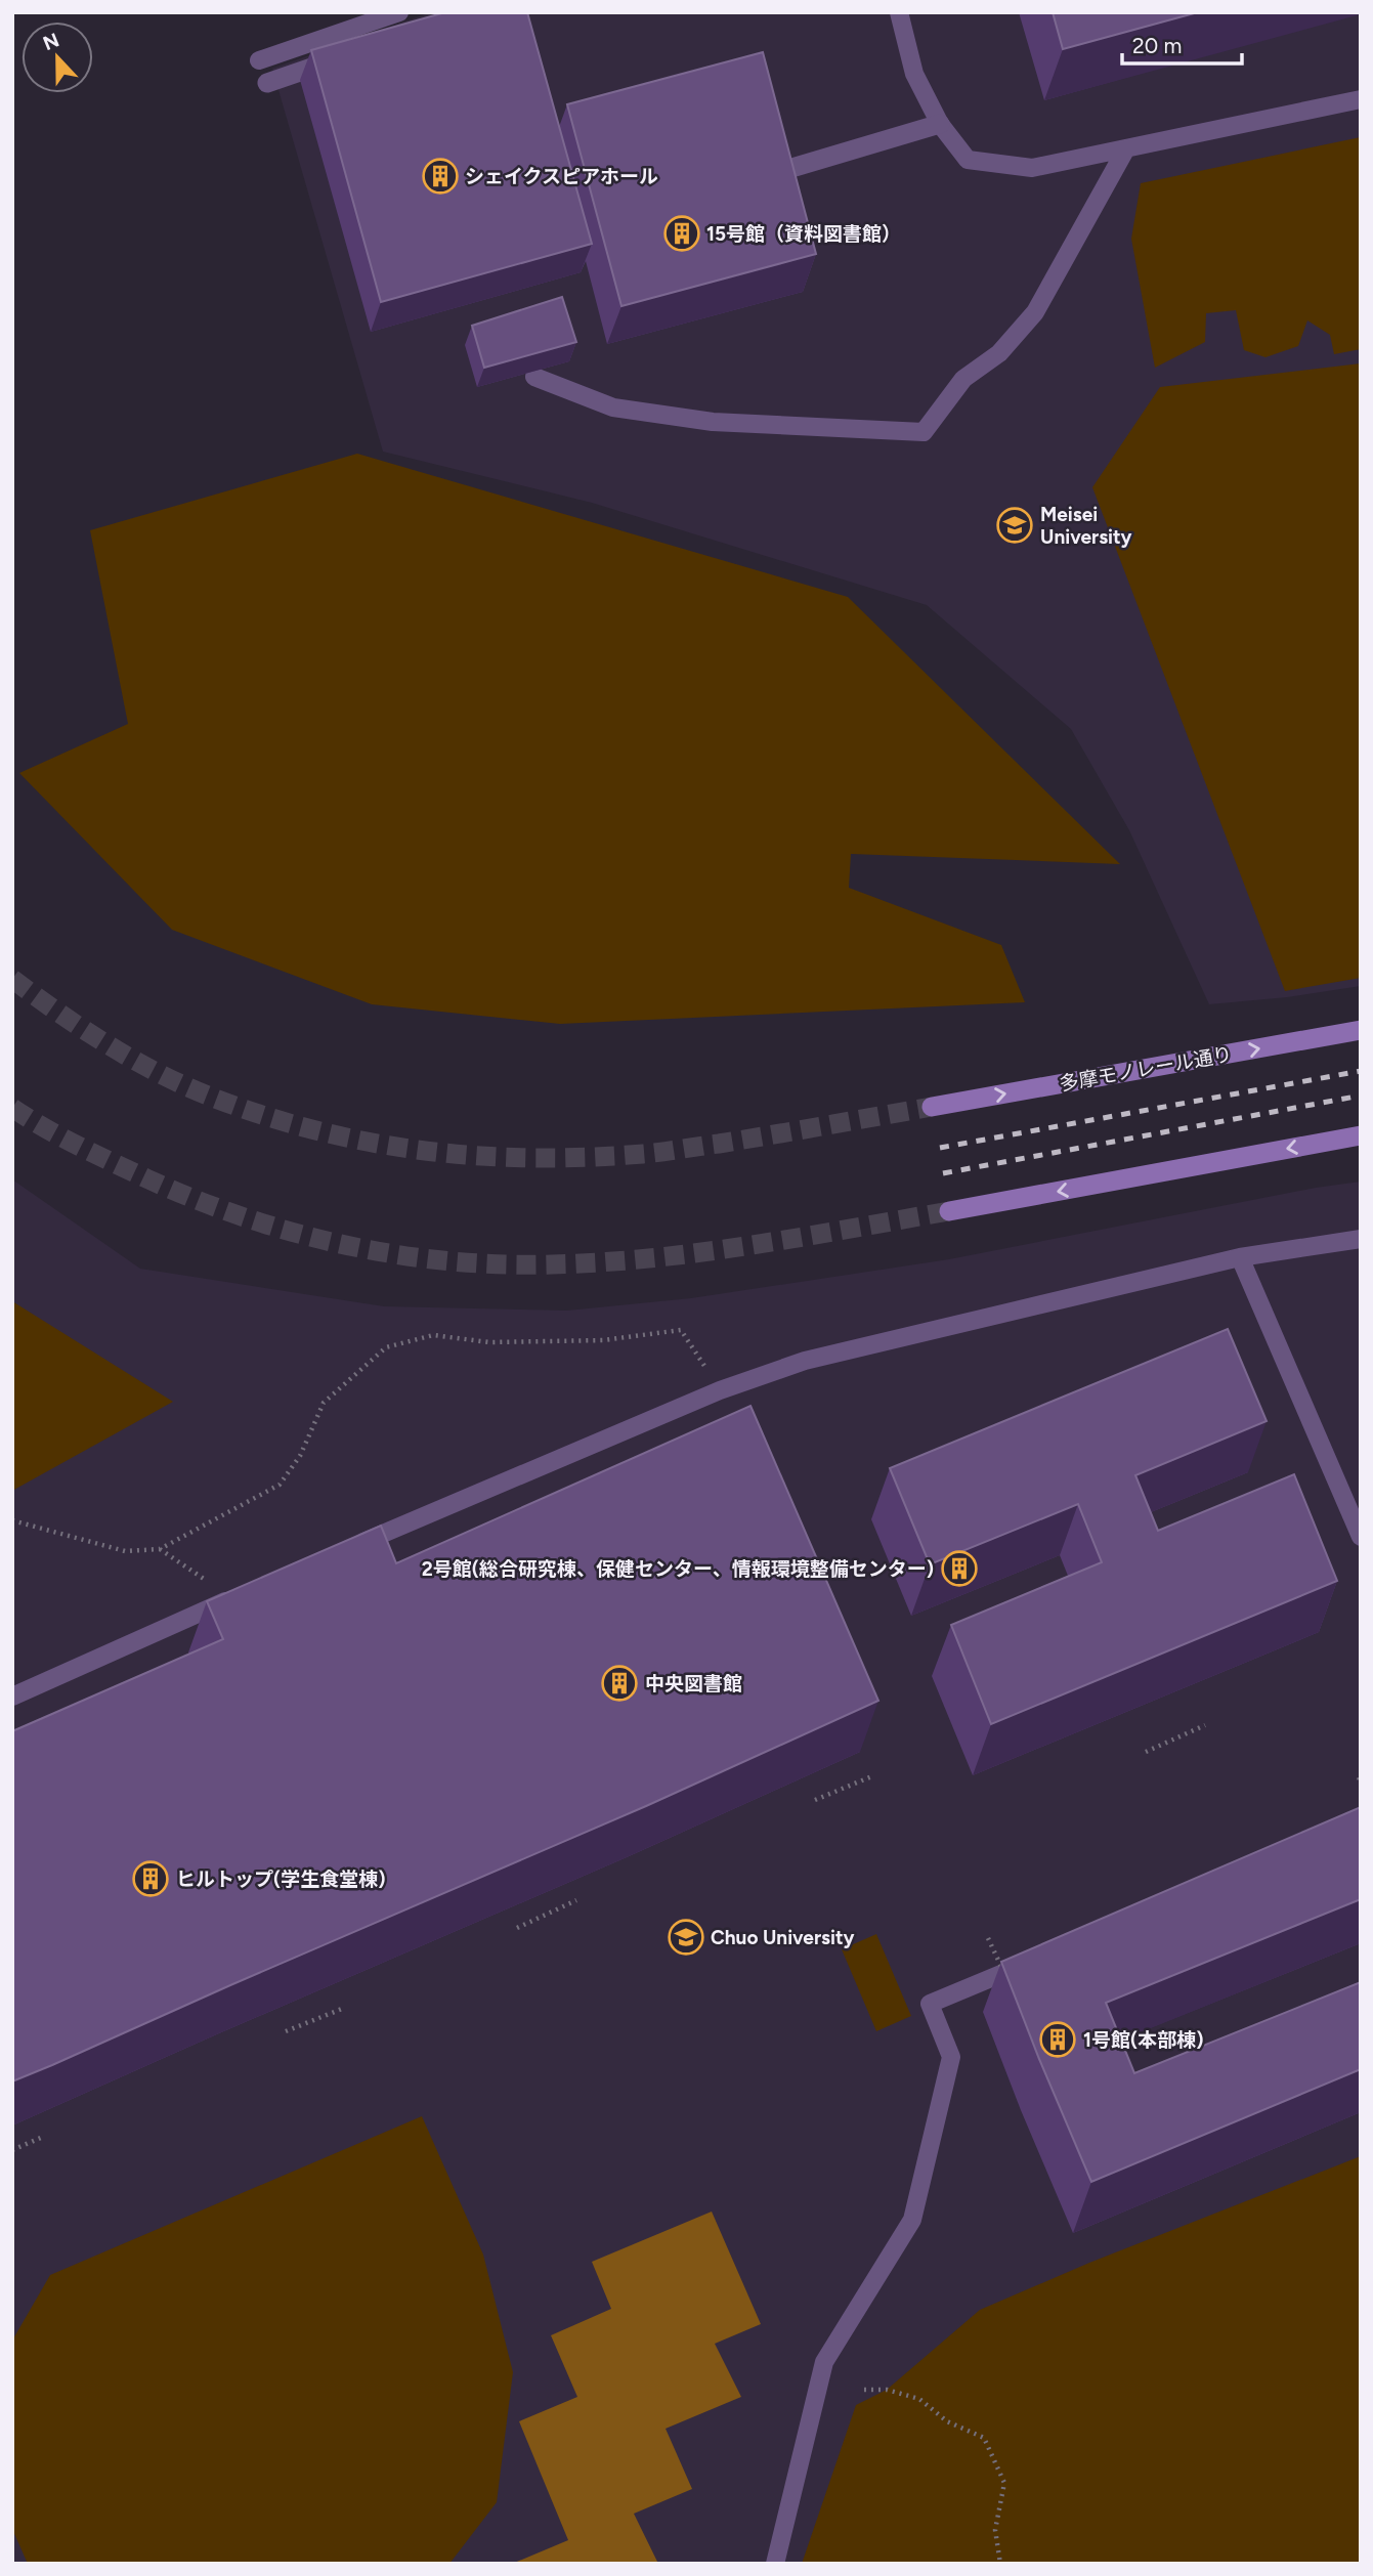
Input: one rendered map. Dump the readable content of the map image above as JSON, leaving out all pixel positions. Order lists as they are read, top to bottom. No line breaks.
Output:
{"streets":{"main road":["多摩モノレール通り"]},"places":{"building":["シェイクスピアホール","15号館（資料図書館）","2号館(総合研究棟、保健センター、情報環境整備センター)","中央図書館","ヒルトップ(学生食堂棟)","1号館(本部棟)"],"school or university":["Meisei University","Chuo University"]},"scale_bar":"20 m","north":"top"}
